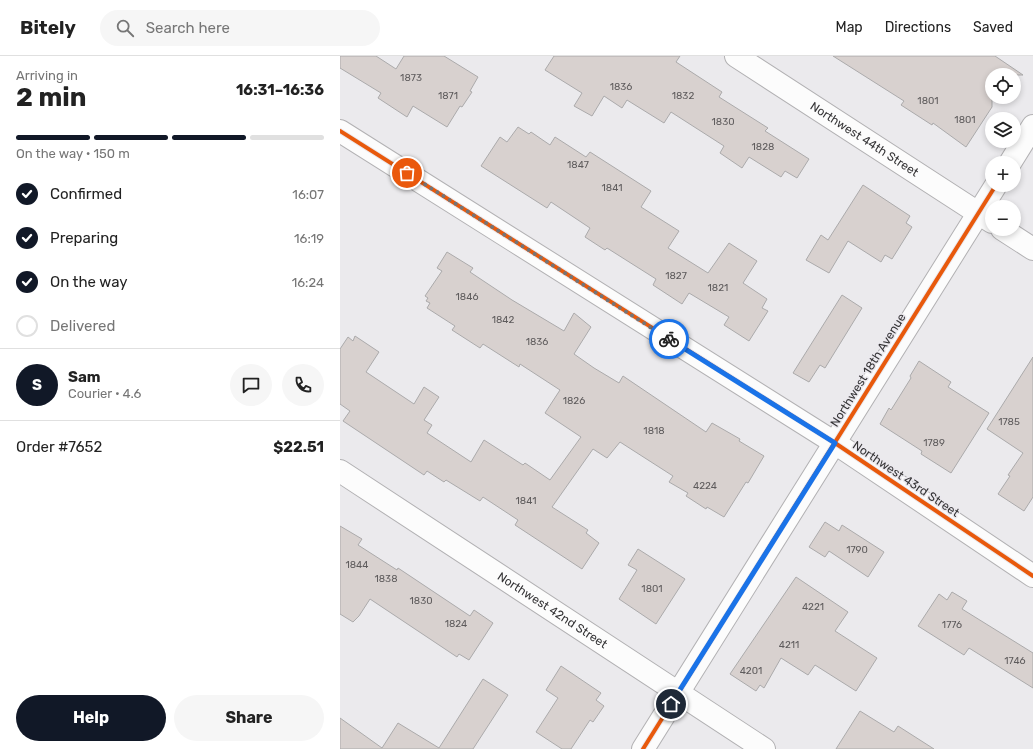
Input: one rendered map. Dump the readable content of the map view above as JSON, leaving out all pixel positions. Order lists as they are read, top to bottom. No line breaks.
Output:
{"streets":{"street":["Northwest 44th Street","Northwest 18th Avenue","Northwest 43rd Street","Northwest 42nd Street"]},"crossings":[["Northwest 44th Street","Northwest 18th Avenue"],["Northwest 18th Avenue","Northwest 43rd Street"],["Northwest 18th Avenue","Northwest 42nd Street"]],"house_numbers":["1873","1836","1871","1832","1801","1801","1830","1828","1847","1841","1827","1821","1846","1842","1836","1826","1785","1818","1789","4224","1841","1790","1844","1838","1801","1830","4221","1824","1776","4211","1746","4201"],"page":{"header":"Bitely","search":"Search here","nav":["Map","Directions","Saved"],"heading":["2 min","Arriving in","16:31–16:36"],"panel":["Sam","Courier · 4.6","Order #7652","$22.51"],"map_buttons":["+","−"],"bar":"On the way · 150 m","list":[["Confirmed","16:07"],["Preparing","16:19"],["On the way","16:24"],"Delivered"],"round":"S","buttons":["Help","Share"]}}
